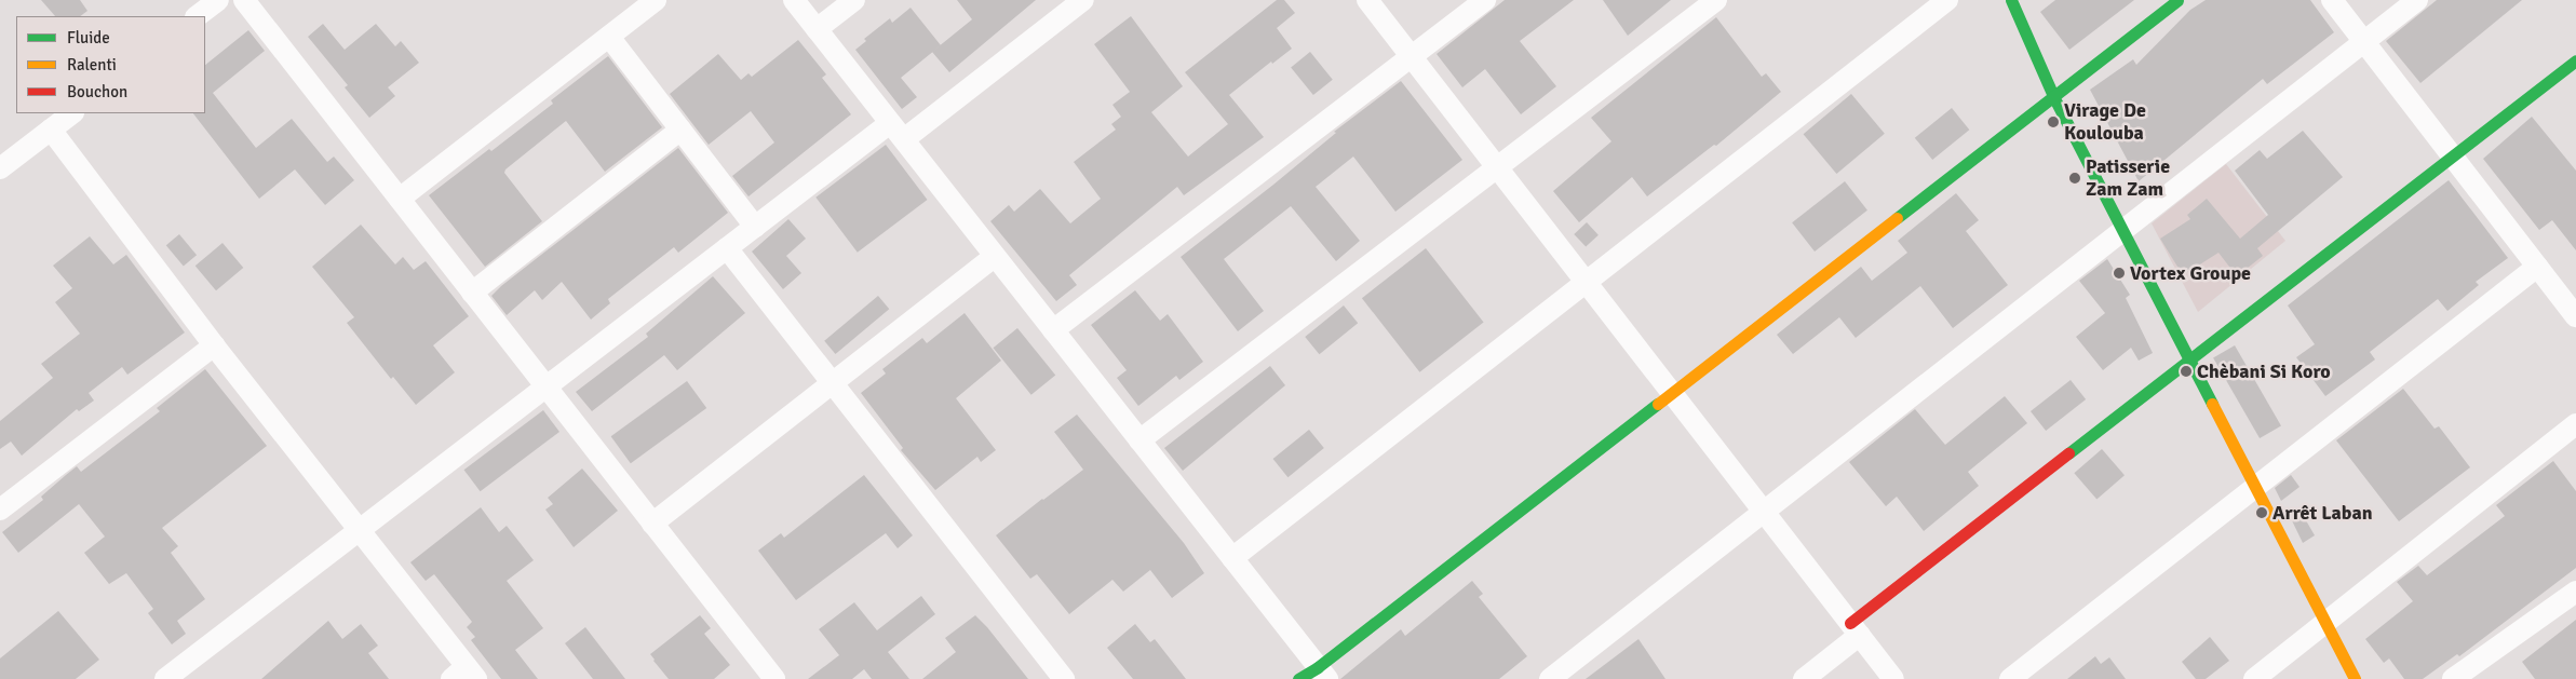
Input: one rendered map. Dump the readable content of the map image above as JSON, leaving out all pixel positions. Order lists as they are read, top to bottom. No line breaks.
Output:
{"places":["Virage De Koulouba","Patisserie Zam Zam","Vortex Groupe","Chèbani Si Koro","Arrêt Laban"],"legend":["Fluide","Ralenti","Bouchon"]}
